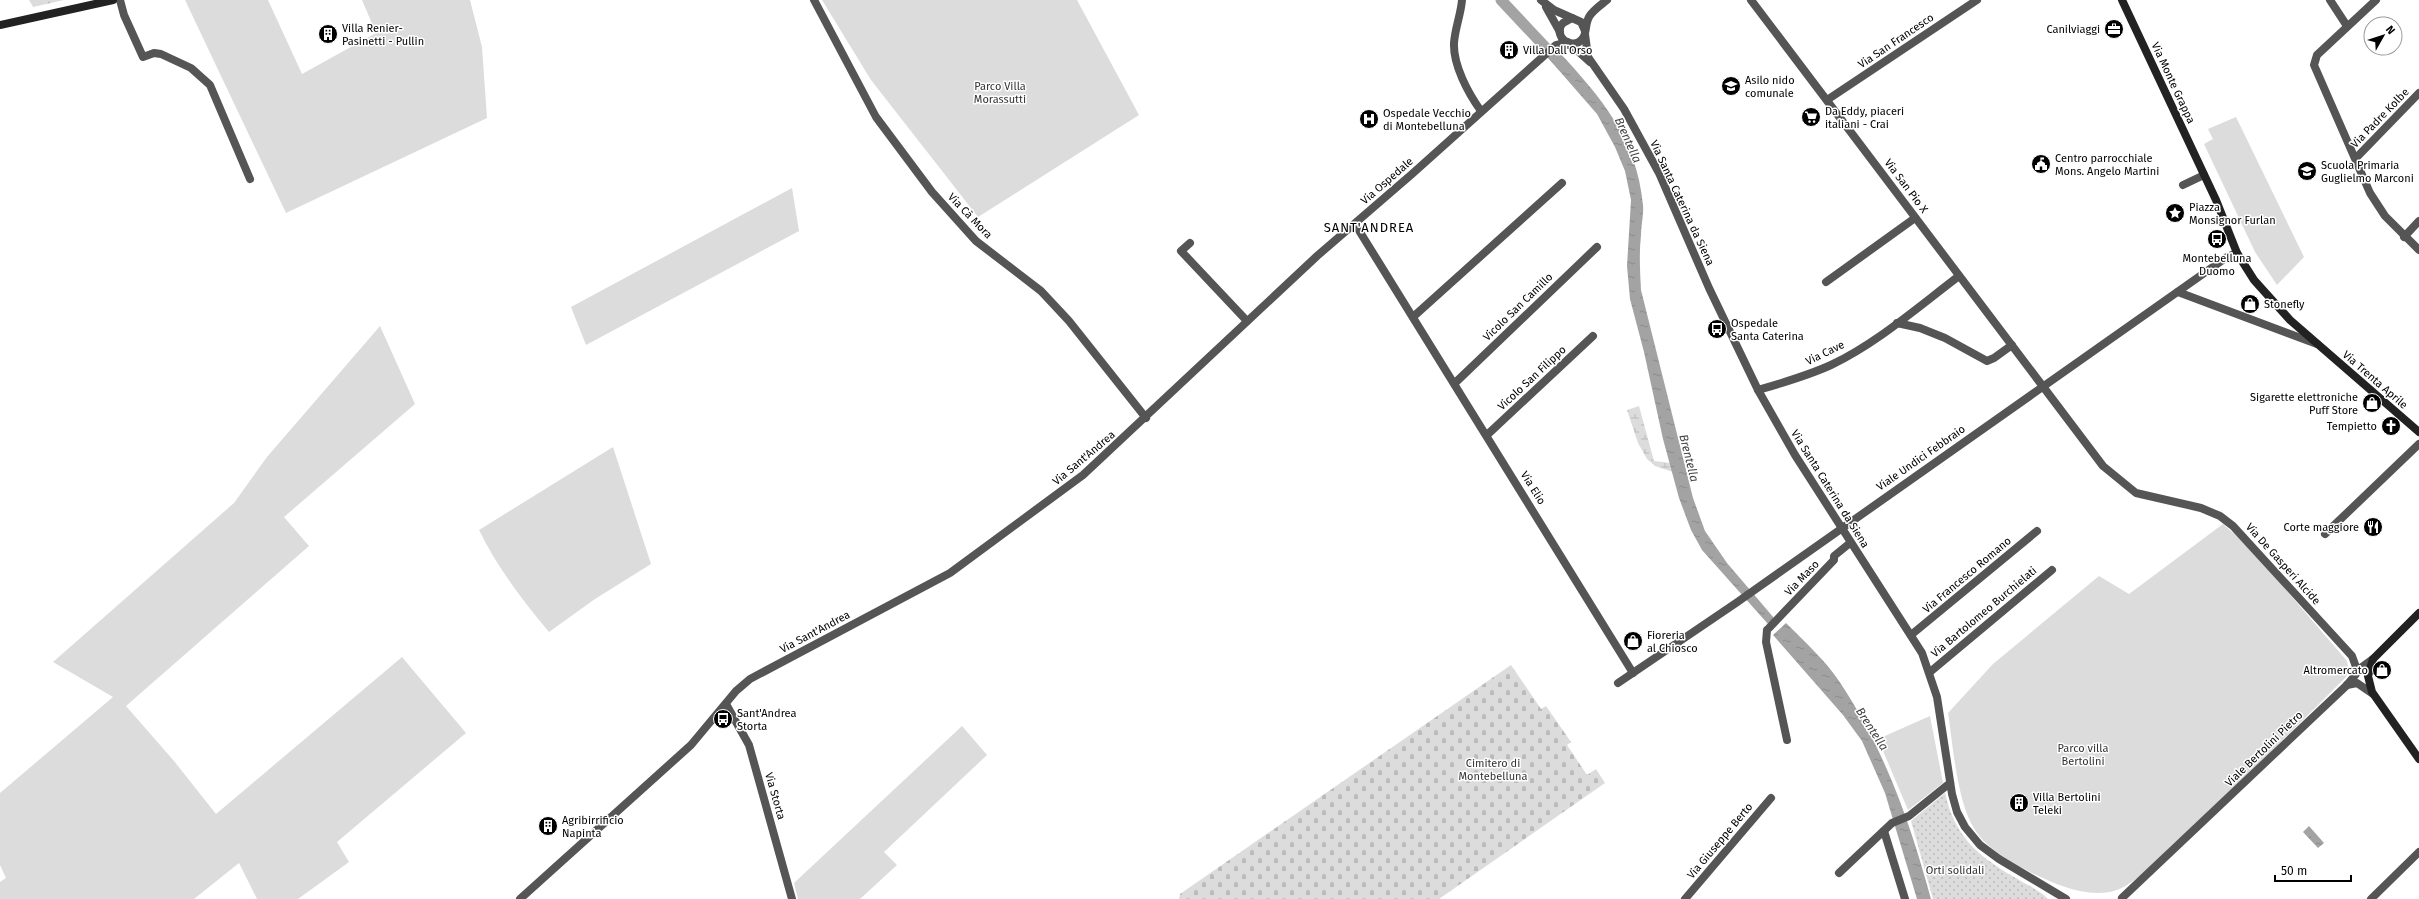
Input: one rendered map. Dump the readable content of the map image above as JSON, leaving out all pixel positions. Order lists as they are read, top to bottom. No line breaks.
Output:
{"streets":{"main road":["Via Monte Grappa","Via Trenta Aprile","Viale Bertolini Pietro"],"street":["Via San Francesco","Via Padre Kolbe","Via Ospedale","Via San Pio X","Via Santa Caterina da Siena","Via Cà Mora","Vicolo San Camillo","Via Cave","Vicolo San Filippo","Via Sant'Andrea","Viale Undici Febbraio","Via Elio","Via De Gasperi Alcide","Via Francesco Romano","Via Maso","Via Bartolomeo Burchielati","Via Storta","Via Giuseppe Berto"]},"crossings":[["Via San Francesco","Via San Pio X"],["Via Monte Grappa","Via Trenta Aprile"],["Via Ospedale","Via Santa Caterina da Siena"],["Via Ospedale","Via Cà Mora"],["Via Ospedale","Via Sant'Andrea"],["Via Ospedale","Via Elio"],["Via San Pio X","Via Cave"],["Via San Pio X","Viale Undici Febbraio"],["Via San Pio X","Via De Gasperi Alcide"],["Via Santa Caterina da Siena","Via Cave"],["Via Santa Caterina da Siena","Viale Undici Febbraio"],["Via Santa Caterina da Siena","Via Francesco Romano"],["Via Santa Caterina da Siena","Via Maso"],["Via Santa Caterina da Siena","Via Bartolomeo Burchielati"],["Via Cà Mora","Via Sant'Andrea"],["Vicolo San Camillo","Via Elio"],["Vicolo San Filippo","Via Elio"],["Via Trenta Aprile","Viale Undici Febbraio"],["Via Sant'Andrea","Via Storta"],["Viale Undici Febbraio","Via Elio"],["Viale Undici Febbraio","Via De Gasperi Alcide"]],"districts":["SANT'ANDREA"],"water":["Brentella"],"parks":["Parco Villa Morassutti","Parco villa Bertolini","Cimitero di Montebelluna","Orti solidali"],"places":{"office":["Canilviaggi"],"building":["Villa Renier- Pasinetti - Pullin","Villa Dall'Orso","Villa Bertolini Teleki","Agribirrificio Napinta"],"school or university":["Asilo nido comunale","Scuola Primaria Guglielmo Marconi"],"supermarket":["Da Eddy, piaceri italiani - Crai"],"hospital":["Ospedale Vecchio di Montebelluna"],"public building":["Centro parrocchiale Mons. Angelo Martini"],"place":["Piazza Monsignor Furlan"],"bus stop":["Montebelluna Duomo","Ospedale Santa Caterina","Sant'Andrea Storta"],"shop":["Stonefly","Sigarette elettroniche Puff Store","Fioreria al Chiosco","Altromercato"],"church":["Tempietto"],"restaurant":["Corte maggiore"]},"scale_bar":"50 m","north":"top right"}
